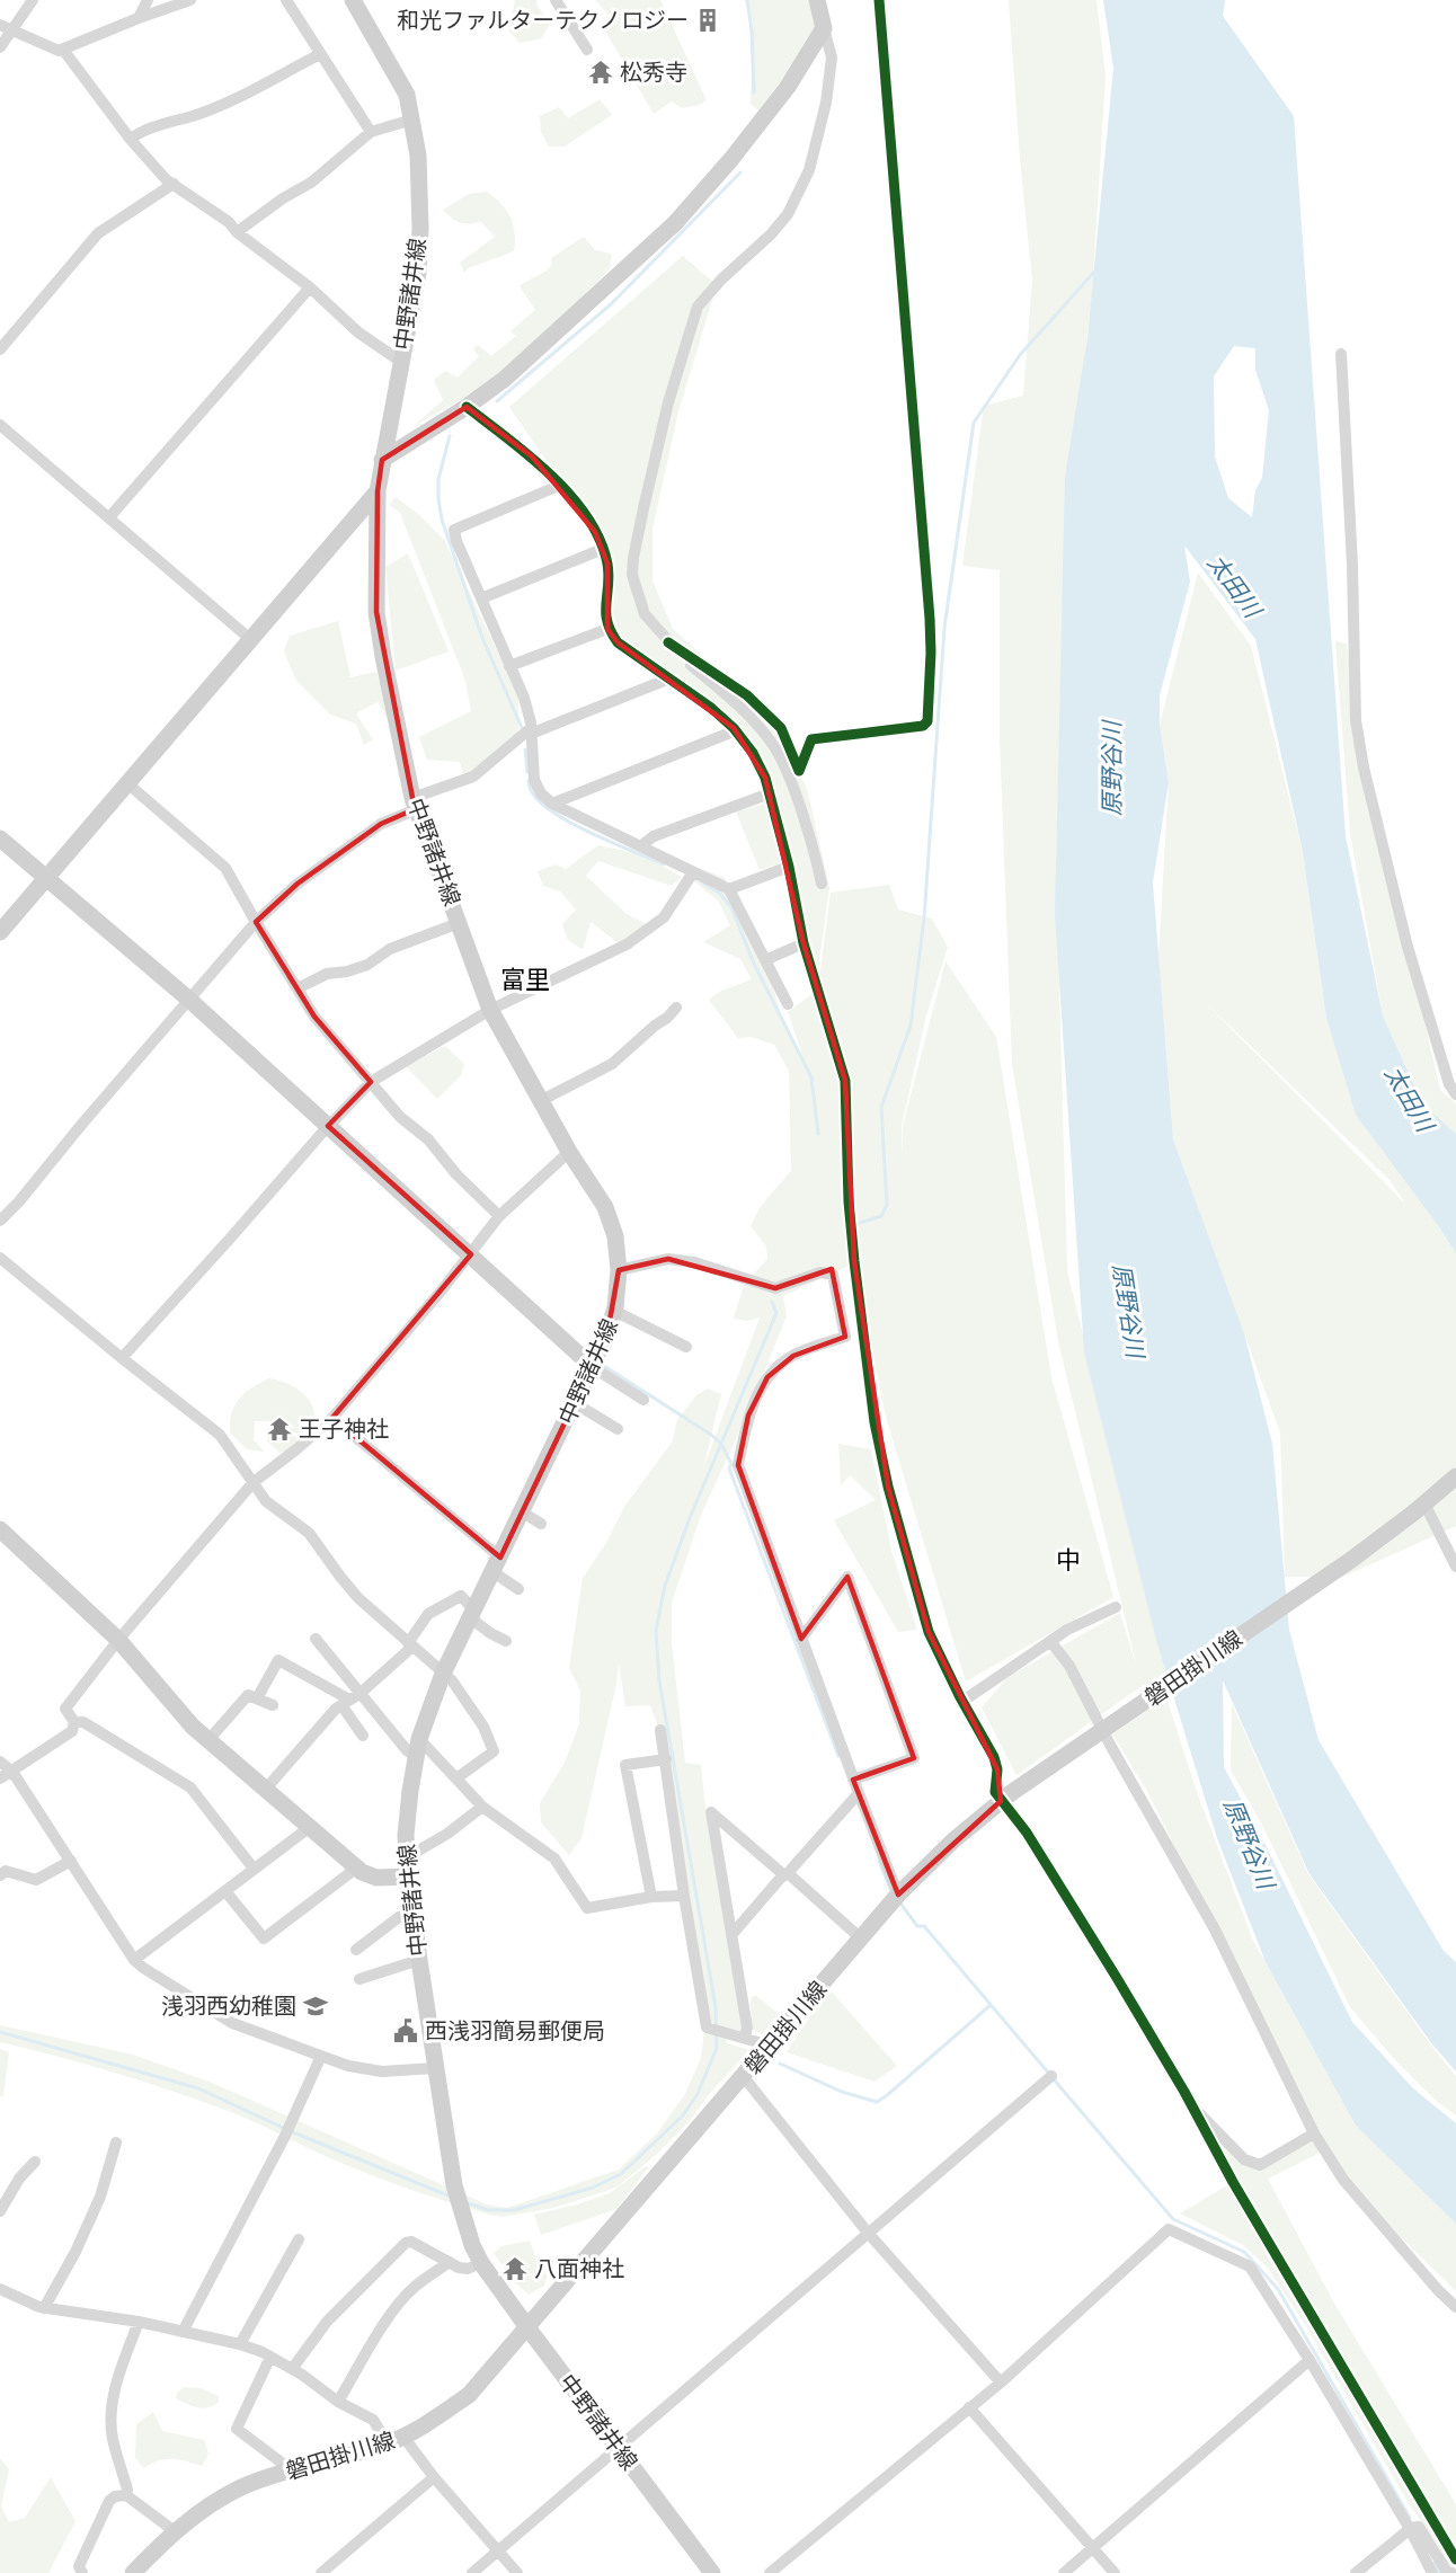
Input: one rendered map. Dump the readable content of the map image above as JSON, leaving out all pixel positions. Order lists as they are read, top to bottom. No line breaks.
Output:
{"streets":{"main road":["中野諸井線","磐田掛川線"]},"crossings":[["中野諸井線","磐田掛川線"]],"districts":["富里","中"],"water":["太田川","原野谷川"],"places":{"building":["和光ファルターテクノロジー"],"temple":["松秀寺","王子神社","八面神社"],"school or university":["浅羽西幼稚園"],"public building":["西浅羽簡易郵便局"]}}
